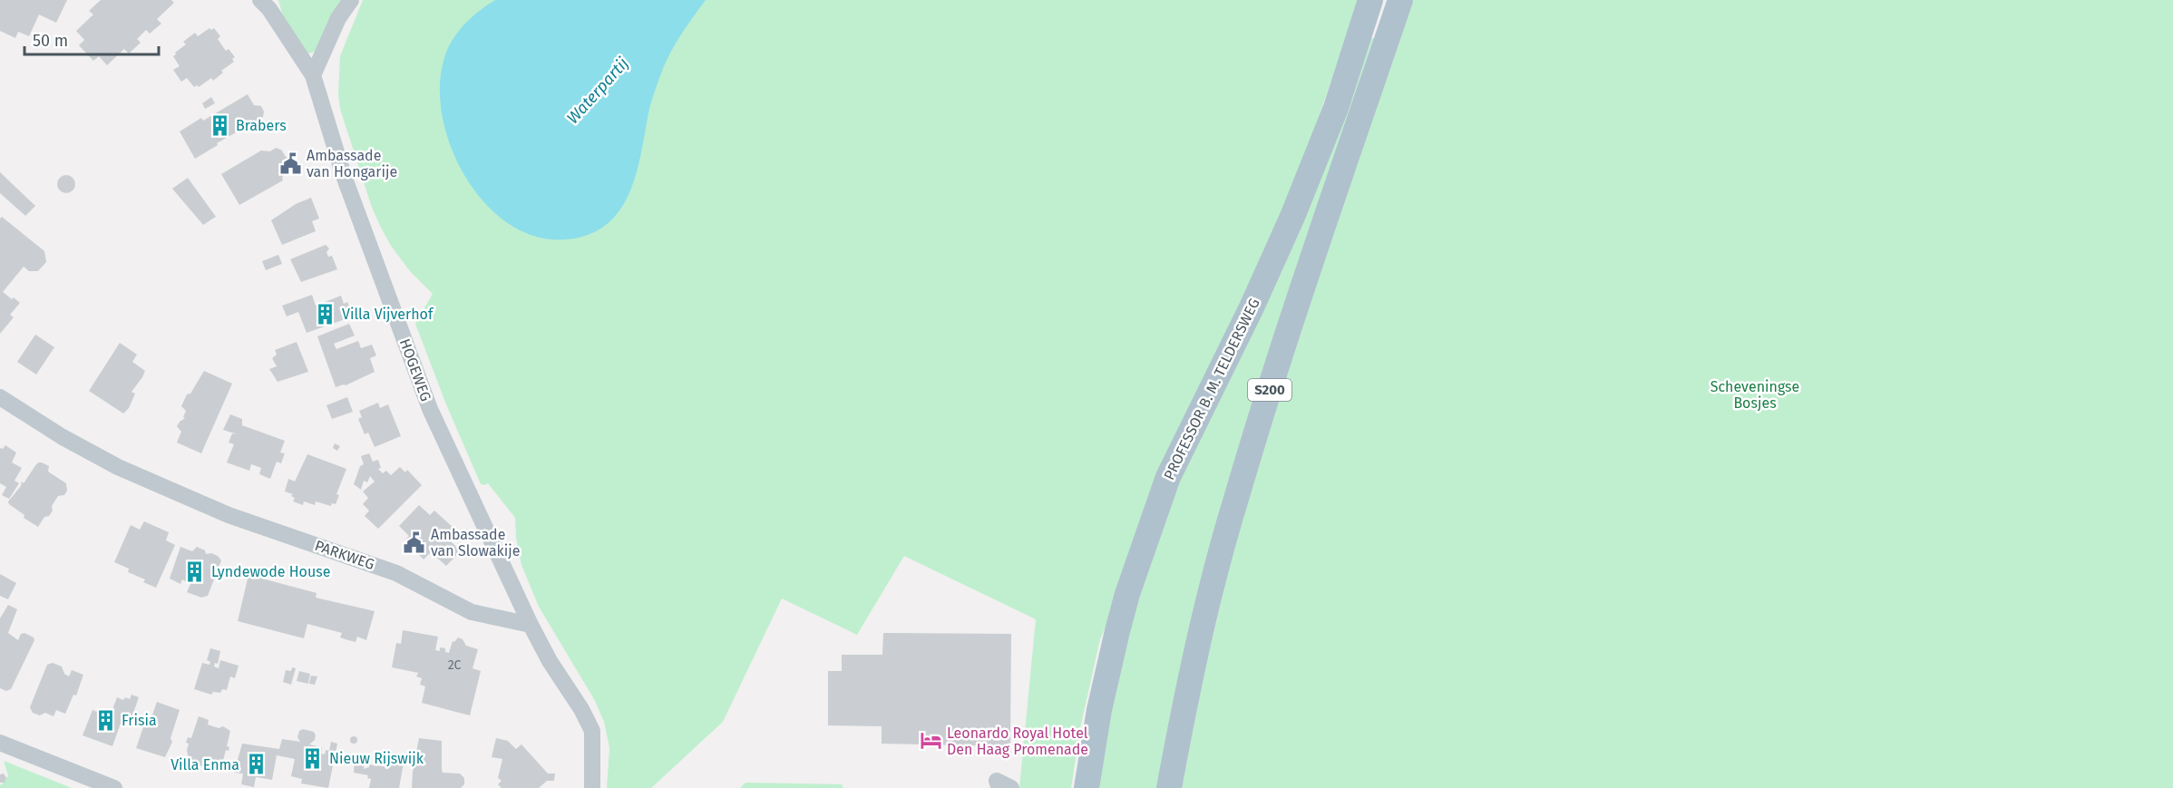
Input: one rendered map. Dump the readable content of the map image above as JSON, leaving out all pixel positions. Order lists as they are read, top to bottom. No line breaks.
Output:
{"streets":{"main road":["PROFESSOR B. M. TELDERSWEG","S200"],"street":["HOGEWEG","PARKWEG"]},"crossings":[["HOGEWEG","PARKWEG"]],"water":["Waterpartij"],"parks":["Scheveningse Bosjes"],"places":{"building":["Brabers","Villa Vijverhof","Lyndewode House","Frisia","Nieuw Rijswijk","Villa Enma"],"public building":["Ambassade van Hongarije","Ambassade van Slowakije"],"hotel":["Leonardo Royal Hotel Den Haag Promenade"]},"house_numbers":["2C"],"scale_bar":"50 m"}
